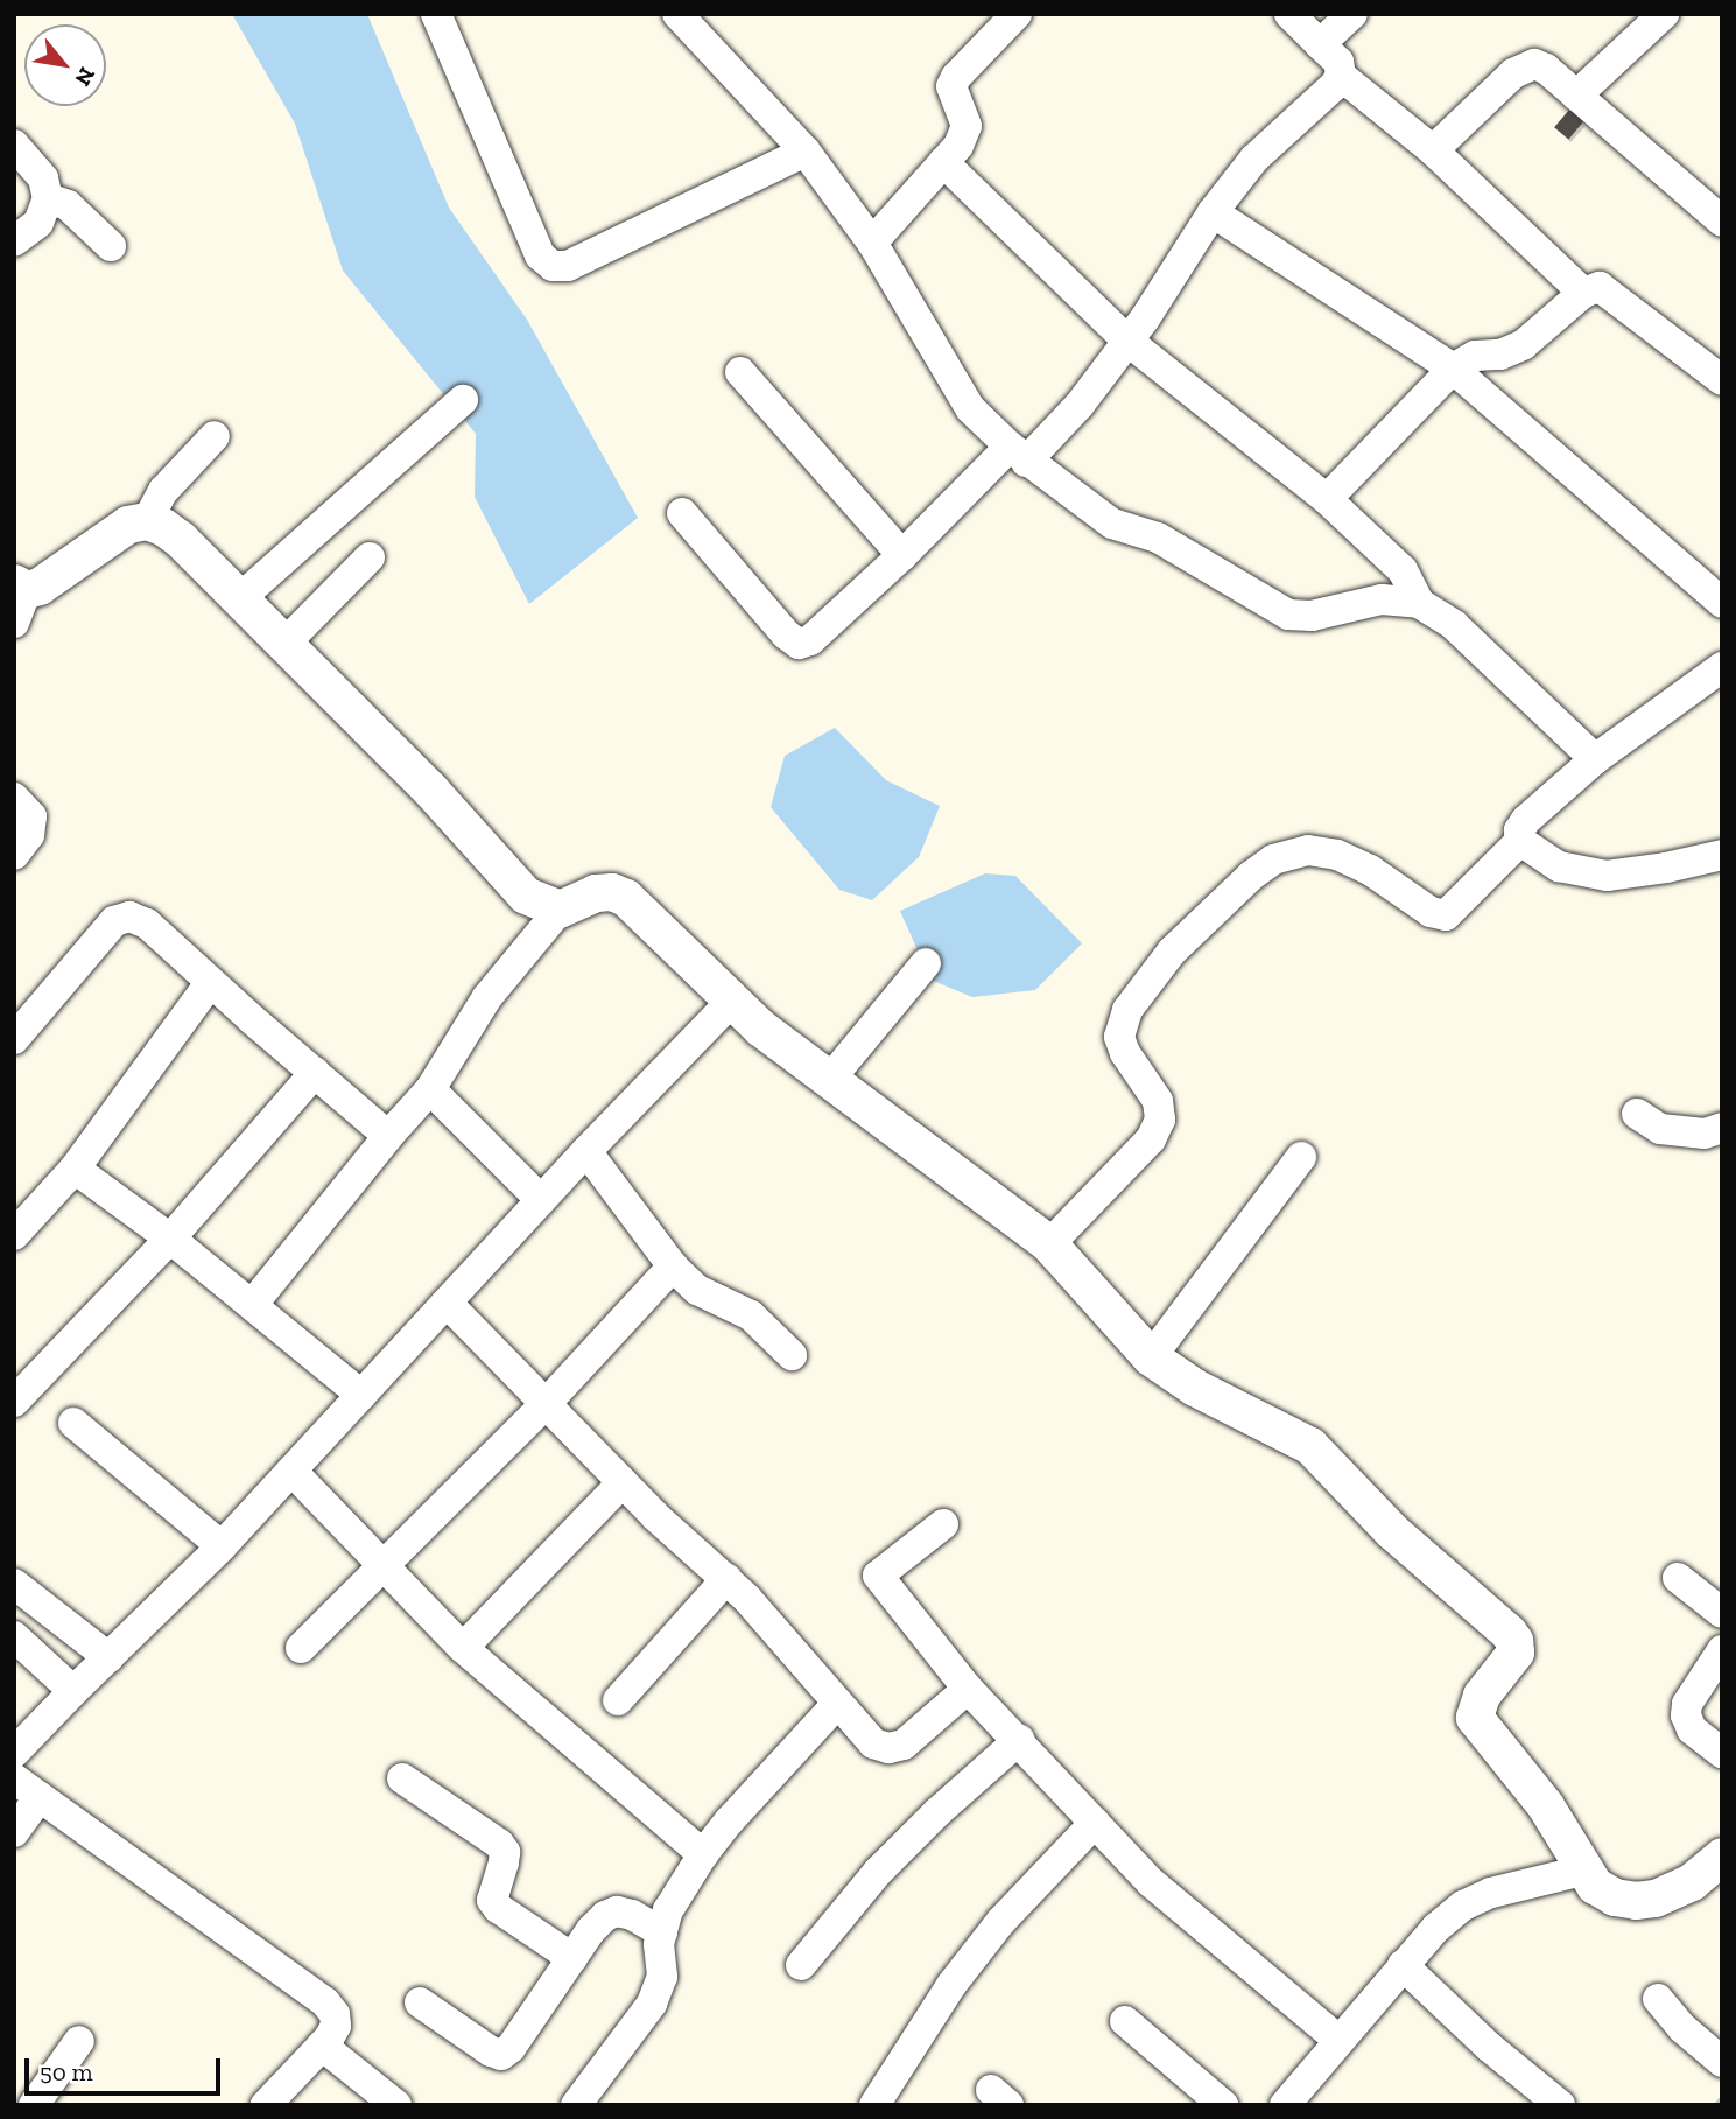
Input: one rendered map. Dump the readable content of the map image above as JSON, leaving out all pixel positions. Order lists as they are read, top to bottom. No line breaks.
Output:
{"scale_bar":"50 m","north":"bottom right"}
